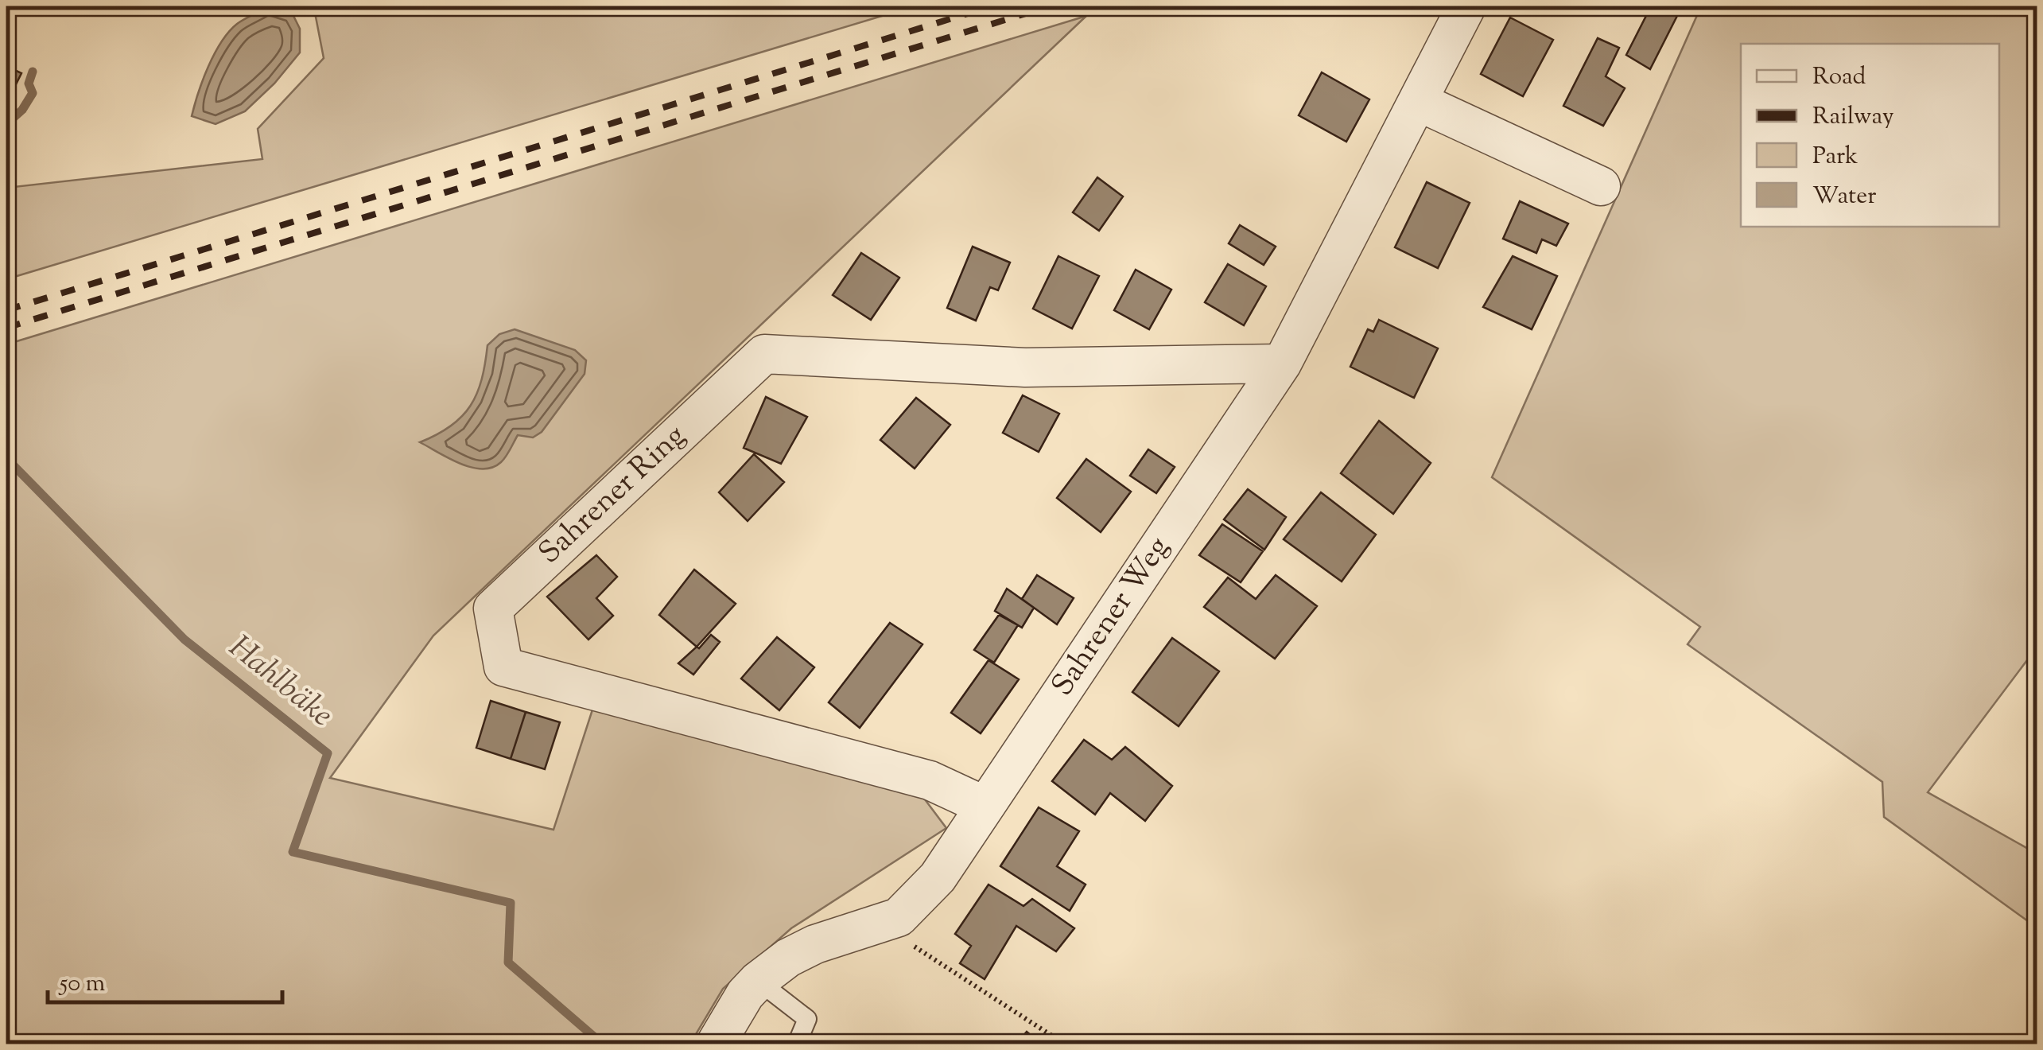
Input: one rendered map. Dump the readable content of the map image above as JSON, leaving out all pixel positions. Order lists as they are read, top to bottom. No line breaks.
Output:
{"streets":{"street":["Sahrener Ring","Sahrener Weg"]},"crossings":[["Sahrener Ring","Sahrener Weg"]],"water":["Hahlbäke"],"legend":["Road","Railway","Park","Water"],"scale_bar":"50 m"}
